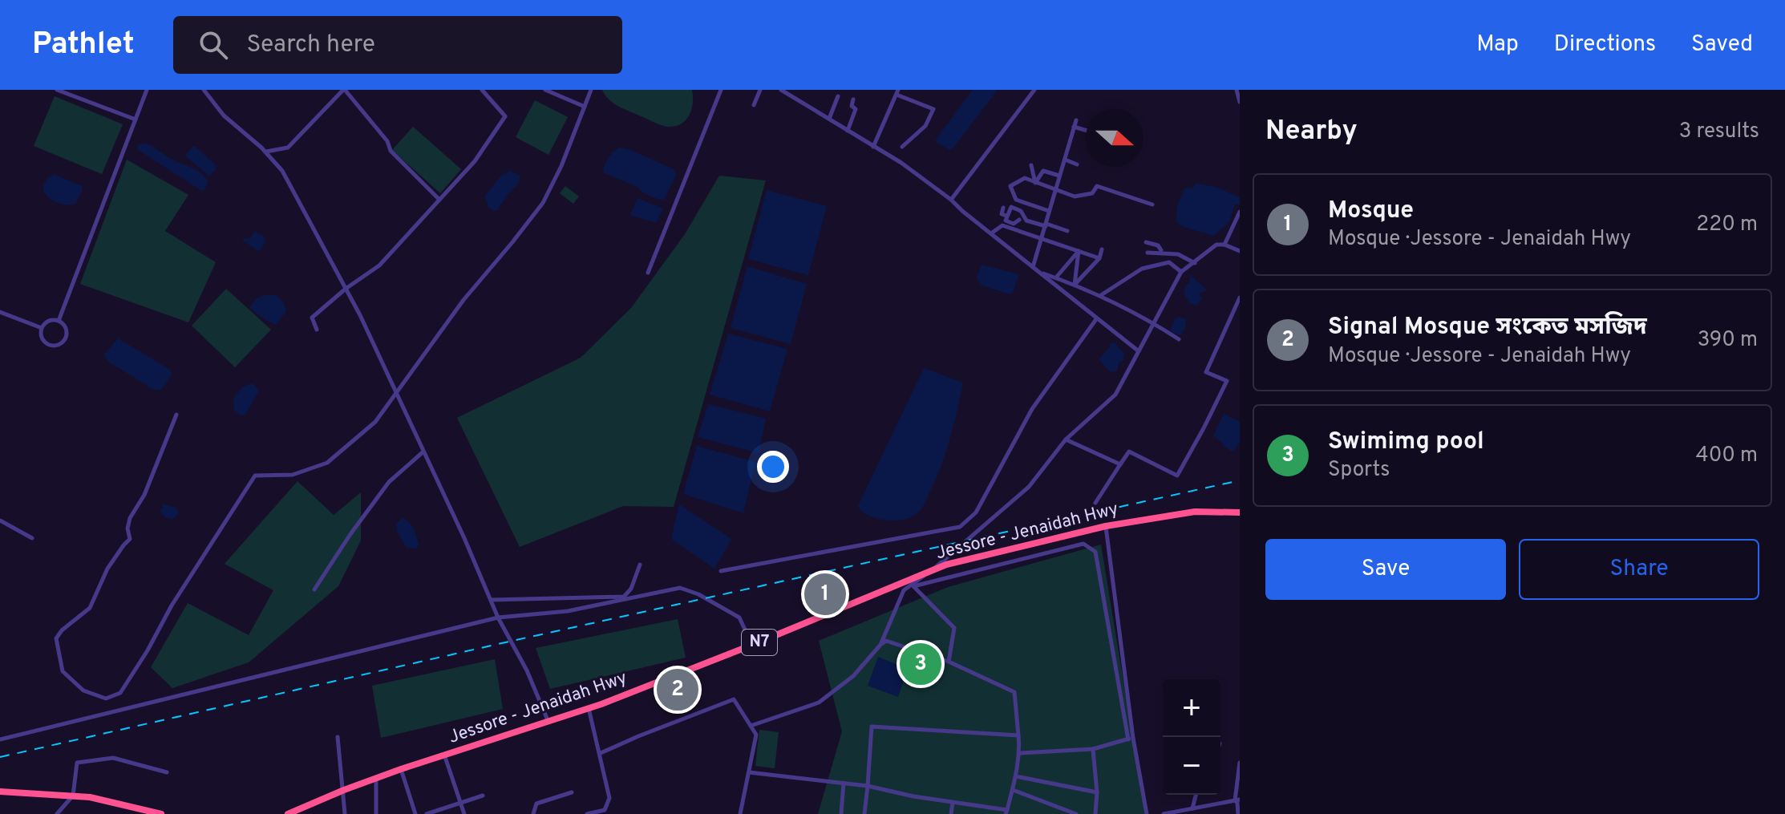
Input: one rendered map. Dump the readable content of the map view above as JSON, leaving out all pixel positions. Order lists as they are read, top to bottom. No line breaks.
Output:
{"streets":{"highway":["Jessore - Jenaidah Hwy","N7"]},"north":"right","page":{"header":"Pathlet","search":"Search here","nav":["Map","Directions","Saved"],"heading":["Nearby","3 results"],"list":[{"mark":"1","name":"Mosque","note":"Mosque · Jessore - Jenaidah Hwy","value":"220 m"},{"mark":"2","name":"Signal Mosque সংকেত মসজিদ","note":"Mosque · Jessore - Jenaidah Hwy","value":"390 m"},{"mark":"3","name":"Swimimg pool","note":"Sports","value":"400 m"}],"buttons":["Save","Share"],"pins":["1","3","2"],"map_buttons":["+","−"]}}
